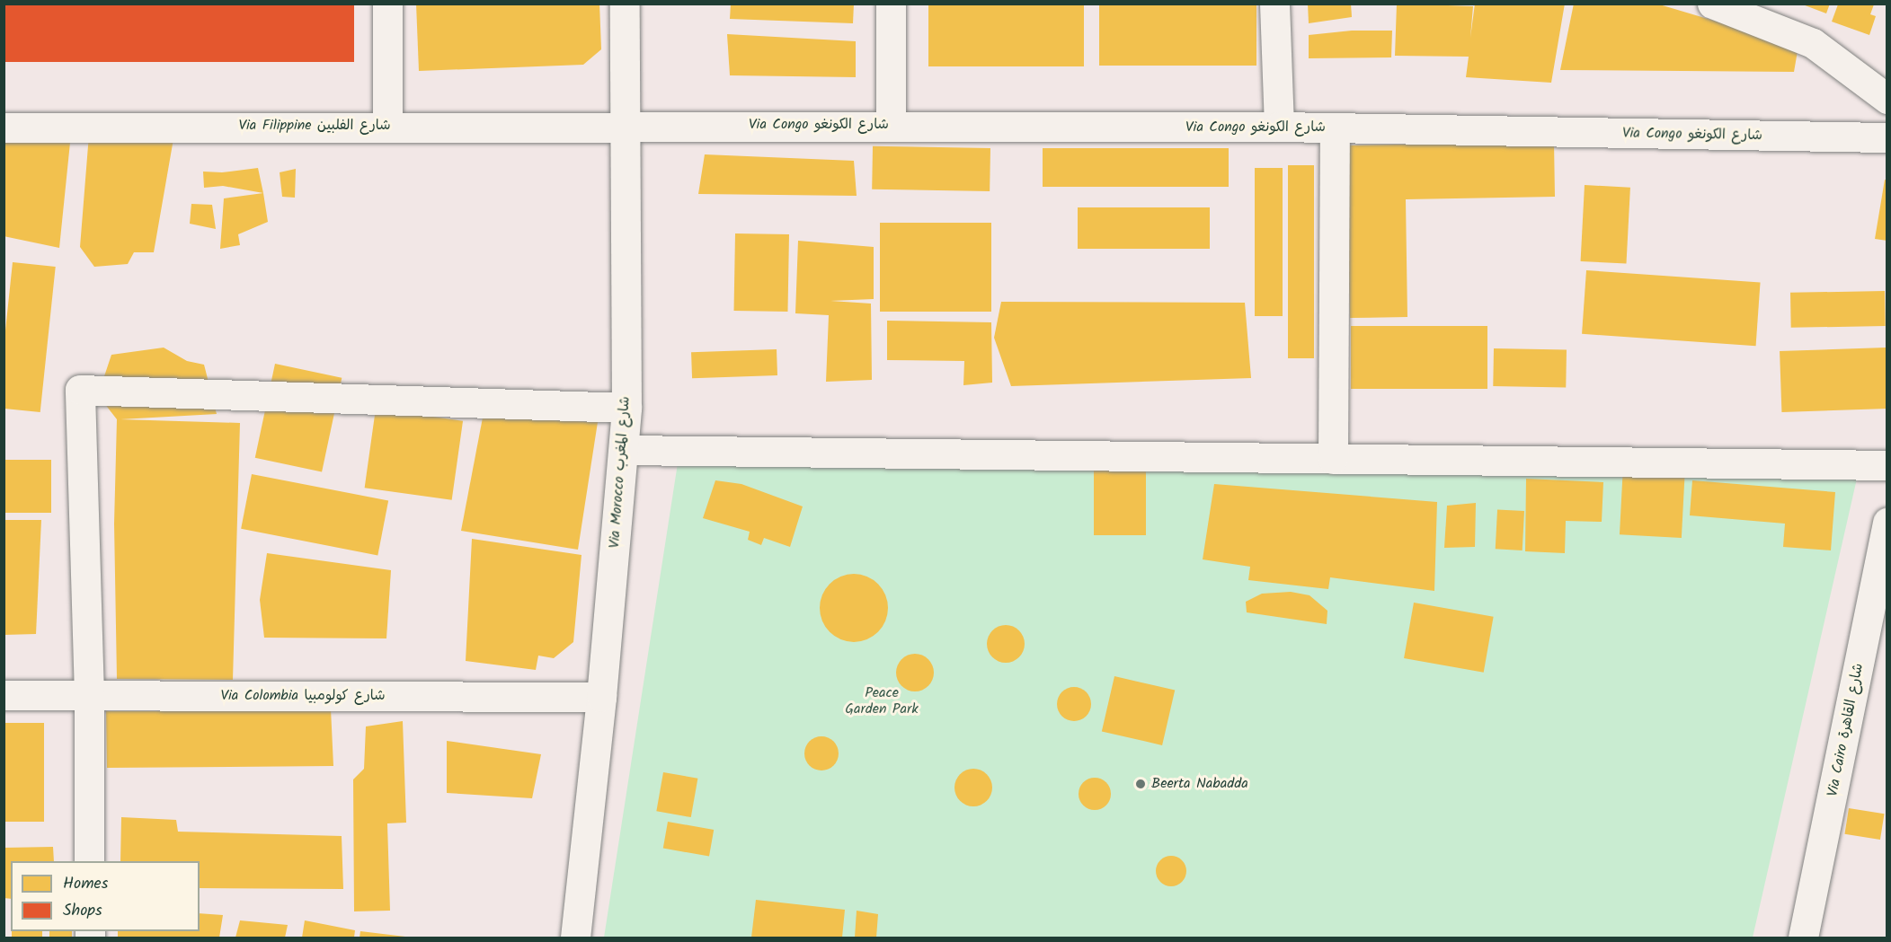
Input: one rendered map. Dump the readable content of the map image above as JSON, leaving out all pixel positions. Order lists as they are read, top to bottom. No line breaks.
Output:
{"streets":{"street":["Via Congo شارع الكونغو","Via Filippine شارع الفلبين","Via Morocco شارع المغرب","Via Colombia شارع كولومبيا","Via Cairo شارع القاهرة"]},"crossings":[["Via Congo شارع الكونغو","Via Filippine شارع الفلبين"],["Via Congo شارع الكونغو","Via Morocco شارع المغرب"],["Via Filippine شارع الفلبين","Via Morocco شارع المغرب"],["Via Morocco شارع المغرب","Via Colombia شارع كولومبيا"]],"parks":["Peace Garden Park"],"places":["Beerta Nabadda"],"legend":["Homes","Shops"]}
